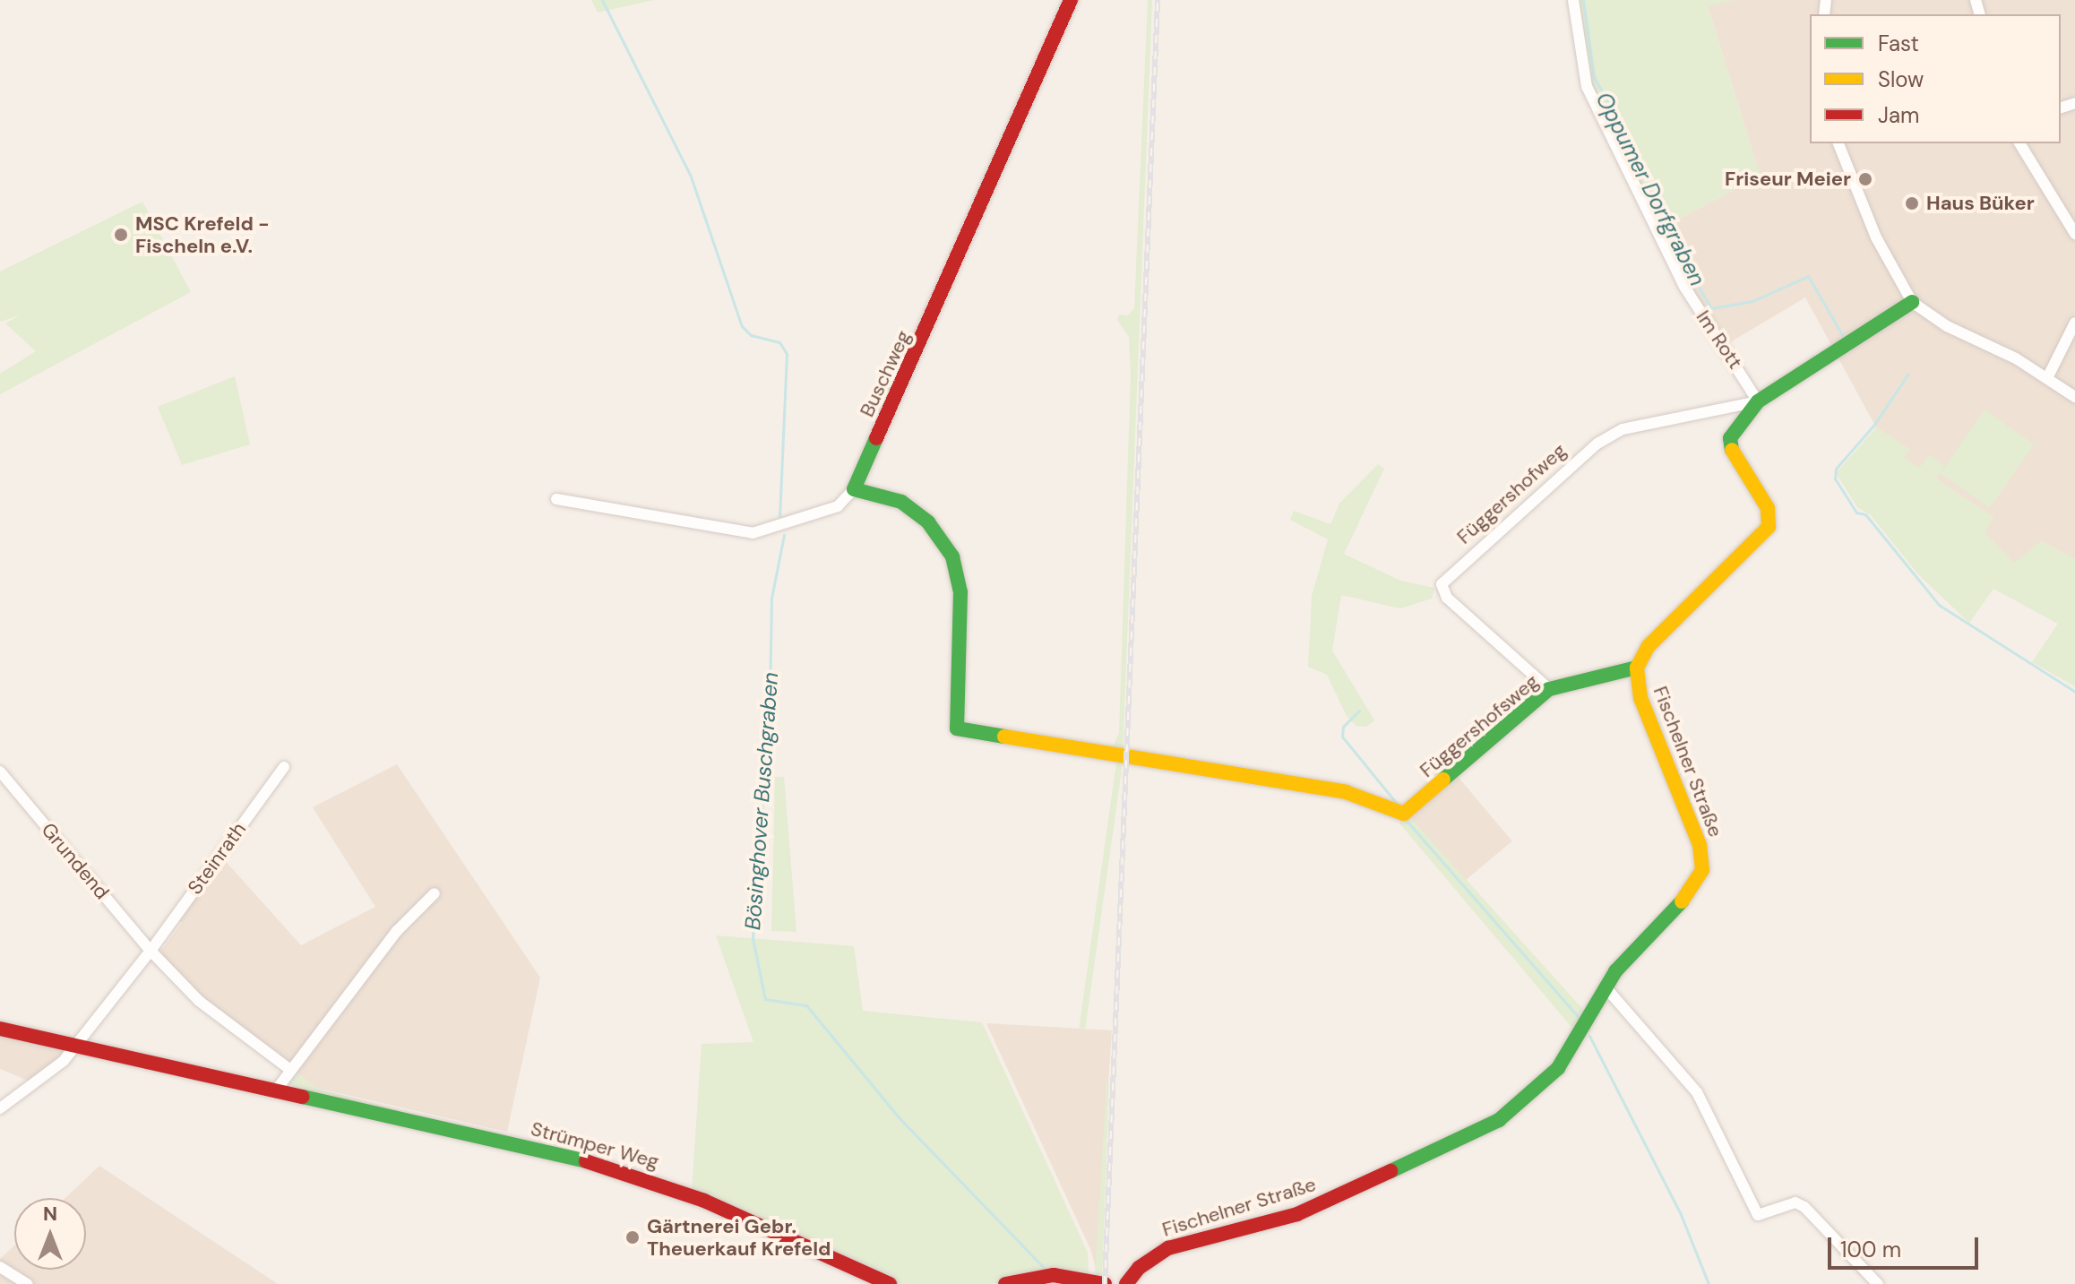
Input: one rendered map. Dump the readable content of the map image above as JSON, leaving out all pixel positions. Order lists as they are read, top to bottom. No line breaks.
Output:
{"streets":{"street":["Im Rott","Buschweg","Függershofweg","Függershofsweg","Fischelner Straße","Steinrath","Grundend","Strümper Weg"]},"crossings":[["Im Rott","Függershofweg"],["Im Rott","Fischelner Straße"],["Buschweg","Függershofsweg"],["Függershofweg","Függershofsweg"],["Függershofweg","Fischelner Straße"],["Függershofsweg","Fischelner Straße"],["Steinrath","Grundend"]],"water":["Oppumer Dorfgraben","Bösinghover Buschgraben"],"places":["Friseur Meier","Haus Büker","MSC Krefeld - Fischeln e.V.","Gärtnerei Gebr. Theuerkauf Krefeld"],"legend":["Fast","Slow","Jam"],"scale_bar":"100 m","north":"top"}
